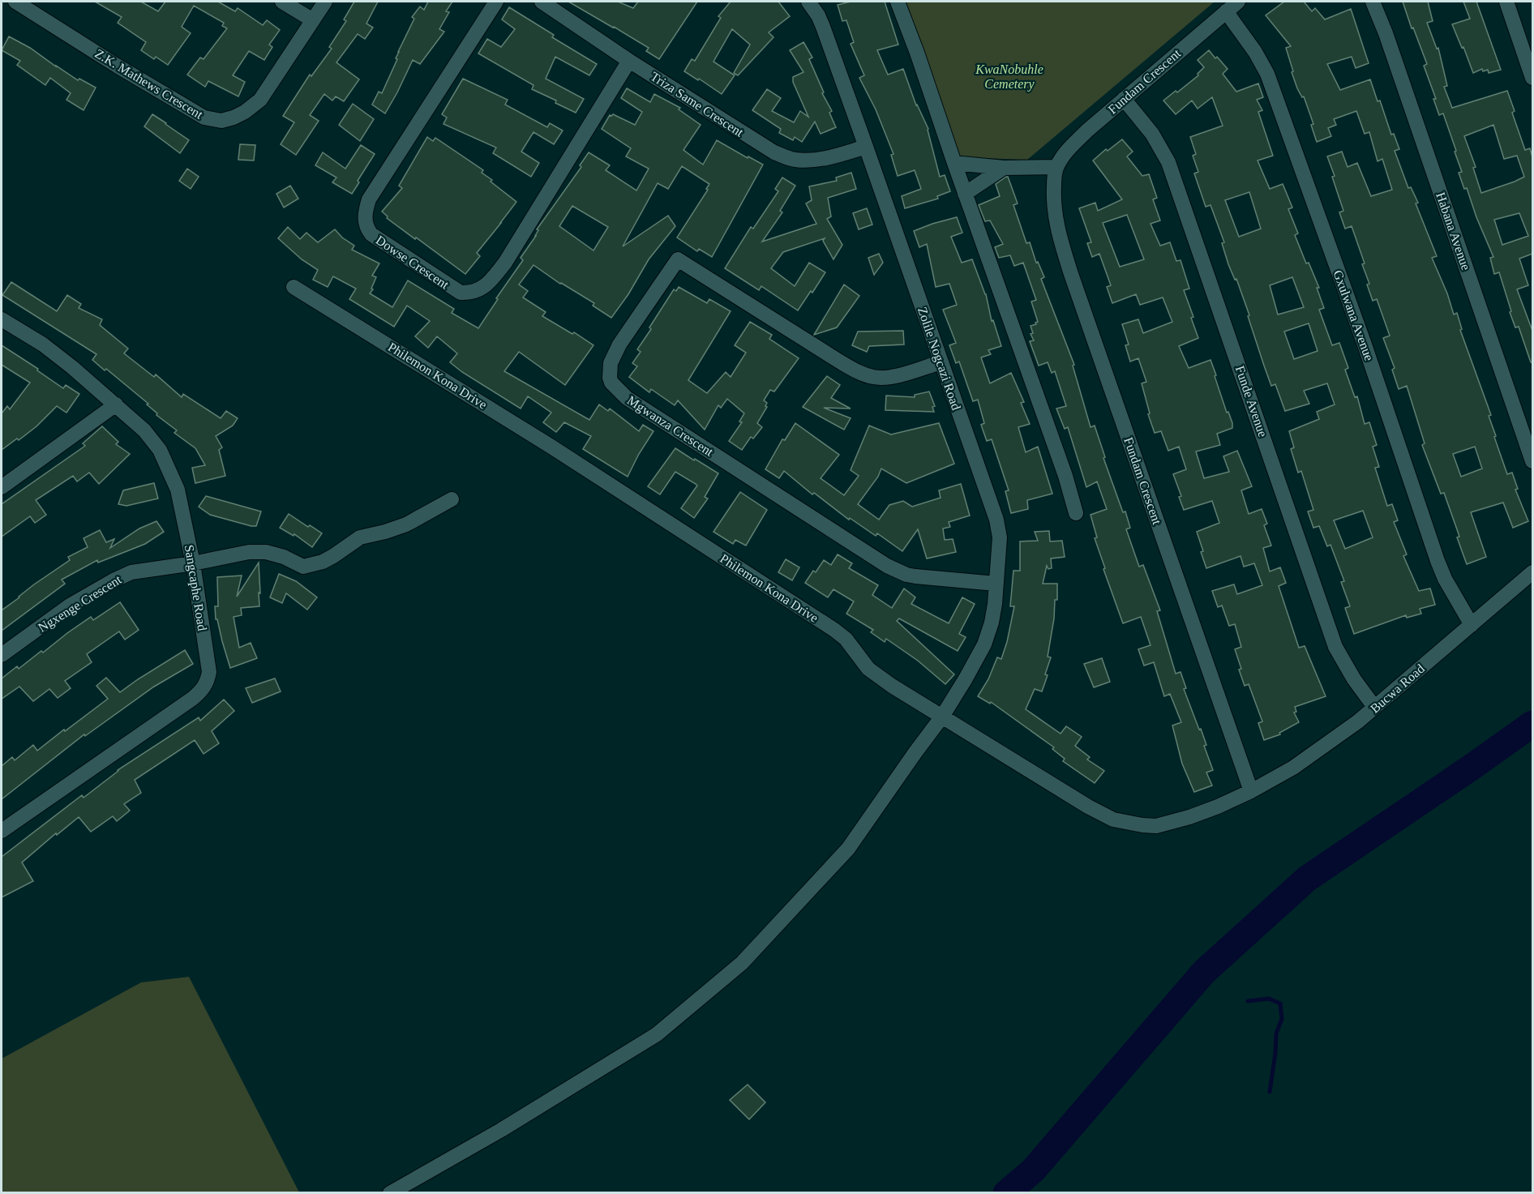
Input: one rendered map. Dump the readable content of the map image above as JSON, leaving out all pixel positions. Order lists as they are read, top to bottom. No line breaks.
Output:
{"streets":{"street":["Fundam Crescent","Z.K. Mathews Crescent","Triza Same Crescent","Habana Avenue","Dowse Crescent","Gxulwana Avenue","Zolile Nogcazi Road","Philemon Kona Drive","Funde Avenue","Mgwanza Crescent","Sangcaphe Road","Ngxenge Crescent","Bucwa Road"]},"crossings":[["Fundam Crescent","Gxulwana Avenue"],["Fundam Crescent","Philemon Kona Drive"],["Fundam Crescent","Funde Avenue"],["Fundam Crescent","Bucwa Road"],["Triza Same Crescent","Dowse Crescent"],["Triza Same Crescent","Zolile Nogcazi Road"],["Gxulwana Avenue","Bucwa Road"],["Zolile Nogcazi Road","Philemon Kona Drive"],["Zolile Nogcazi Road","Mgwanza Crescent"],["Philemon Kona Drive","Bucwa Road"],["Funde Avenue","Bucwa Road"],["Sangcaphe Road","Ngxenge Crescent"]],"parks":["KwaNobuhle Cemetery"]}
